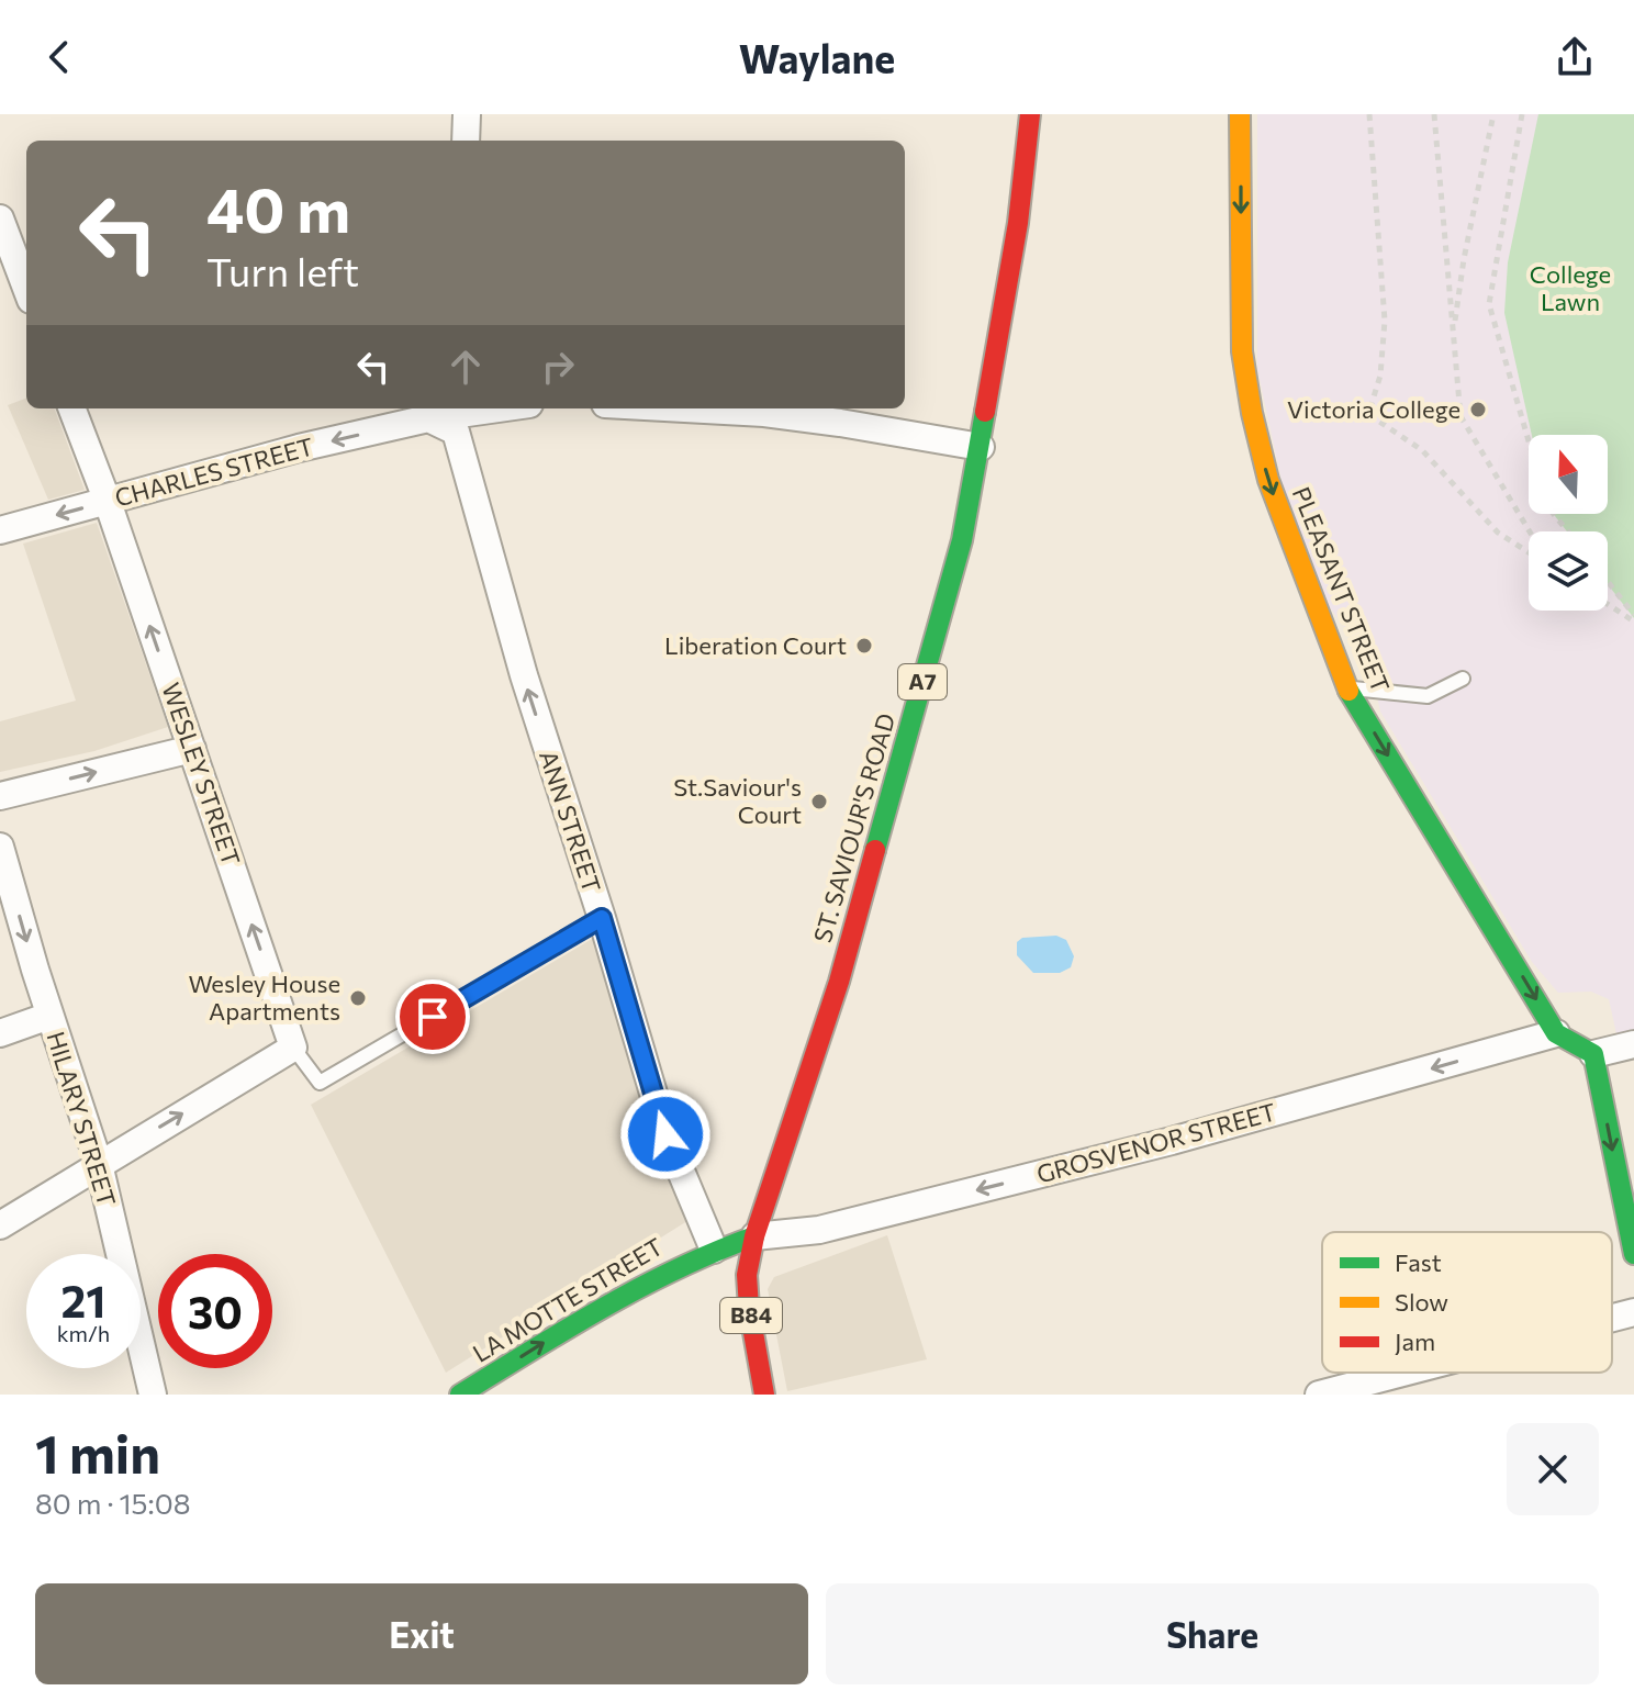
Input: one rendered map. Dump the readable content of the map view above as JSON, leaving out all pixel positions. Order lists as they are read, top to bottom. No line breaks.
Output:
{"streets":{"main road":["PLEASANT STREET","A7","ST. SAVIOUR'S ROAD","LA MOTTE STREET","B84"],"street":["CHARLES STREET","WESLEY STREET","ANN STREET","HILARY STREET","GROSVENOR STREET"]},"crossings":[["CHARLES STREET","WESLEY STREET"],["CHARLES STREET","ANN STREET"],["PLEASANT STREET","GROSVENOR STREET"],["ANN STREET","LA MOTTE STREET"],["ST. SAVIOUR'S ROAD","GROSVENOR STREET"],["ST. SAVIOUR'S ROAD","LA MOTTE STREET"],["ST. SAVIOUR'S ROAD","B84"],["GROSVENOR STREET","LA MOTTE STREET"],["GROSVENOR STREET","B84"],["LA MOTTE STREET","B84"]],"one_way":["CHARLES STREET","PLEASANT STREET","WESLEY STREET","ANN STREET","GROSVENOR STREET","LA MOTTE STREET"],"parks":["College Lawn"],"places":["Victoria College","Liberation Court","St.Saviour's Court","Wesley House Apartments"],"legend":["Fast","Slow","Jam"],"north":"top","page":{"header":"Waylane","turn":["40 m","Turn left"],"speed":"21 km/h","limit":"30","heading":["1 min","80 m · 15:08"],"buttons":["Exit","Share"]}}
